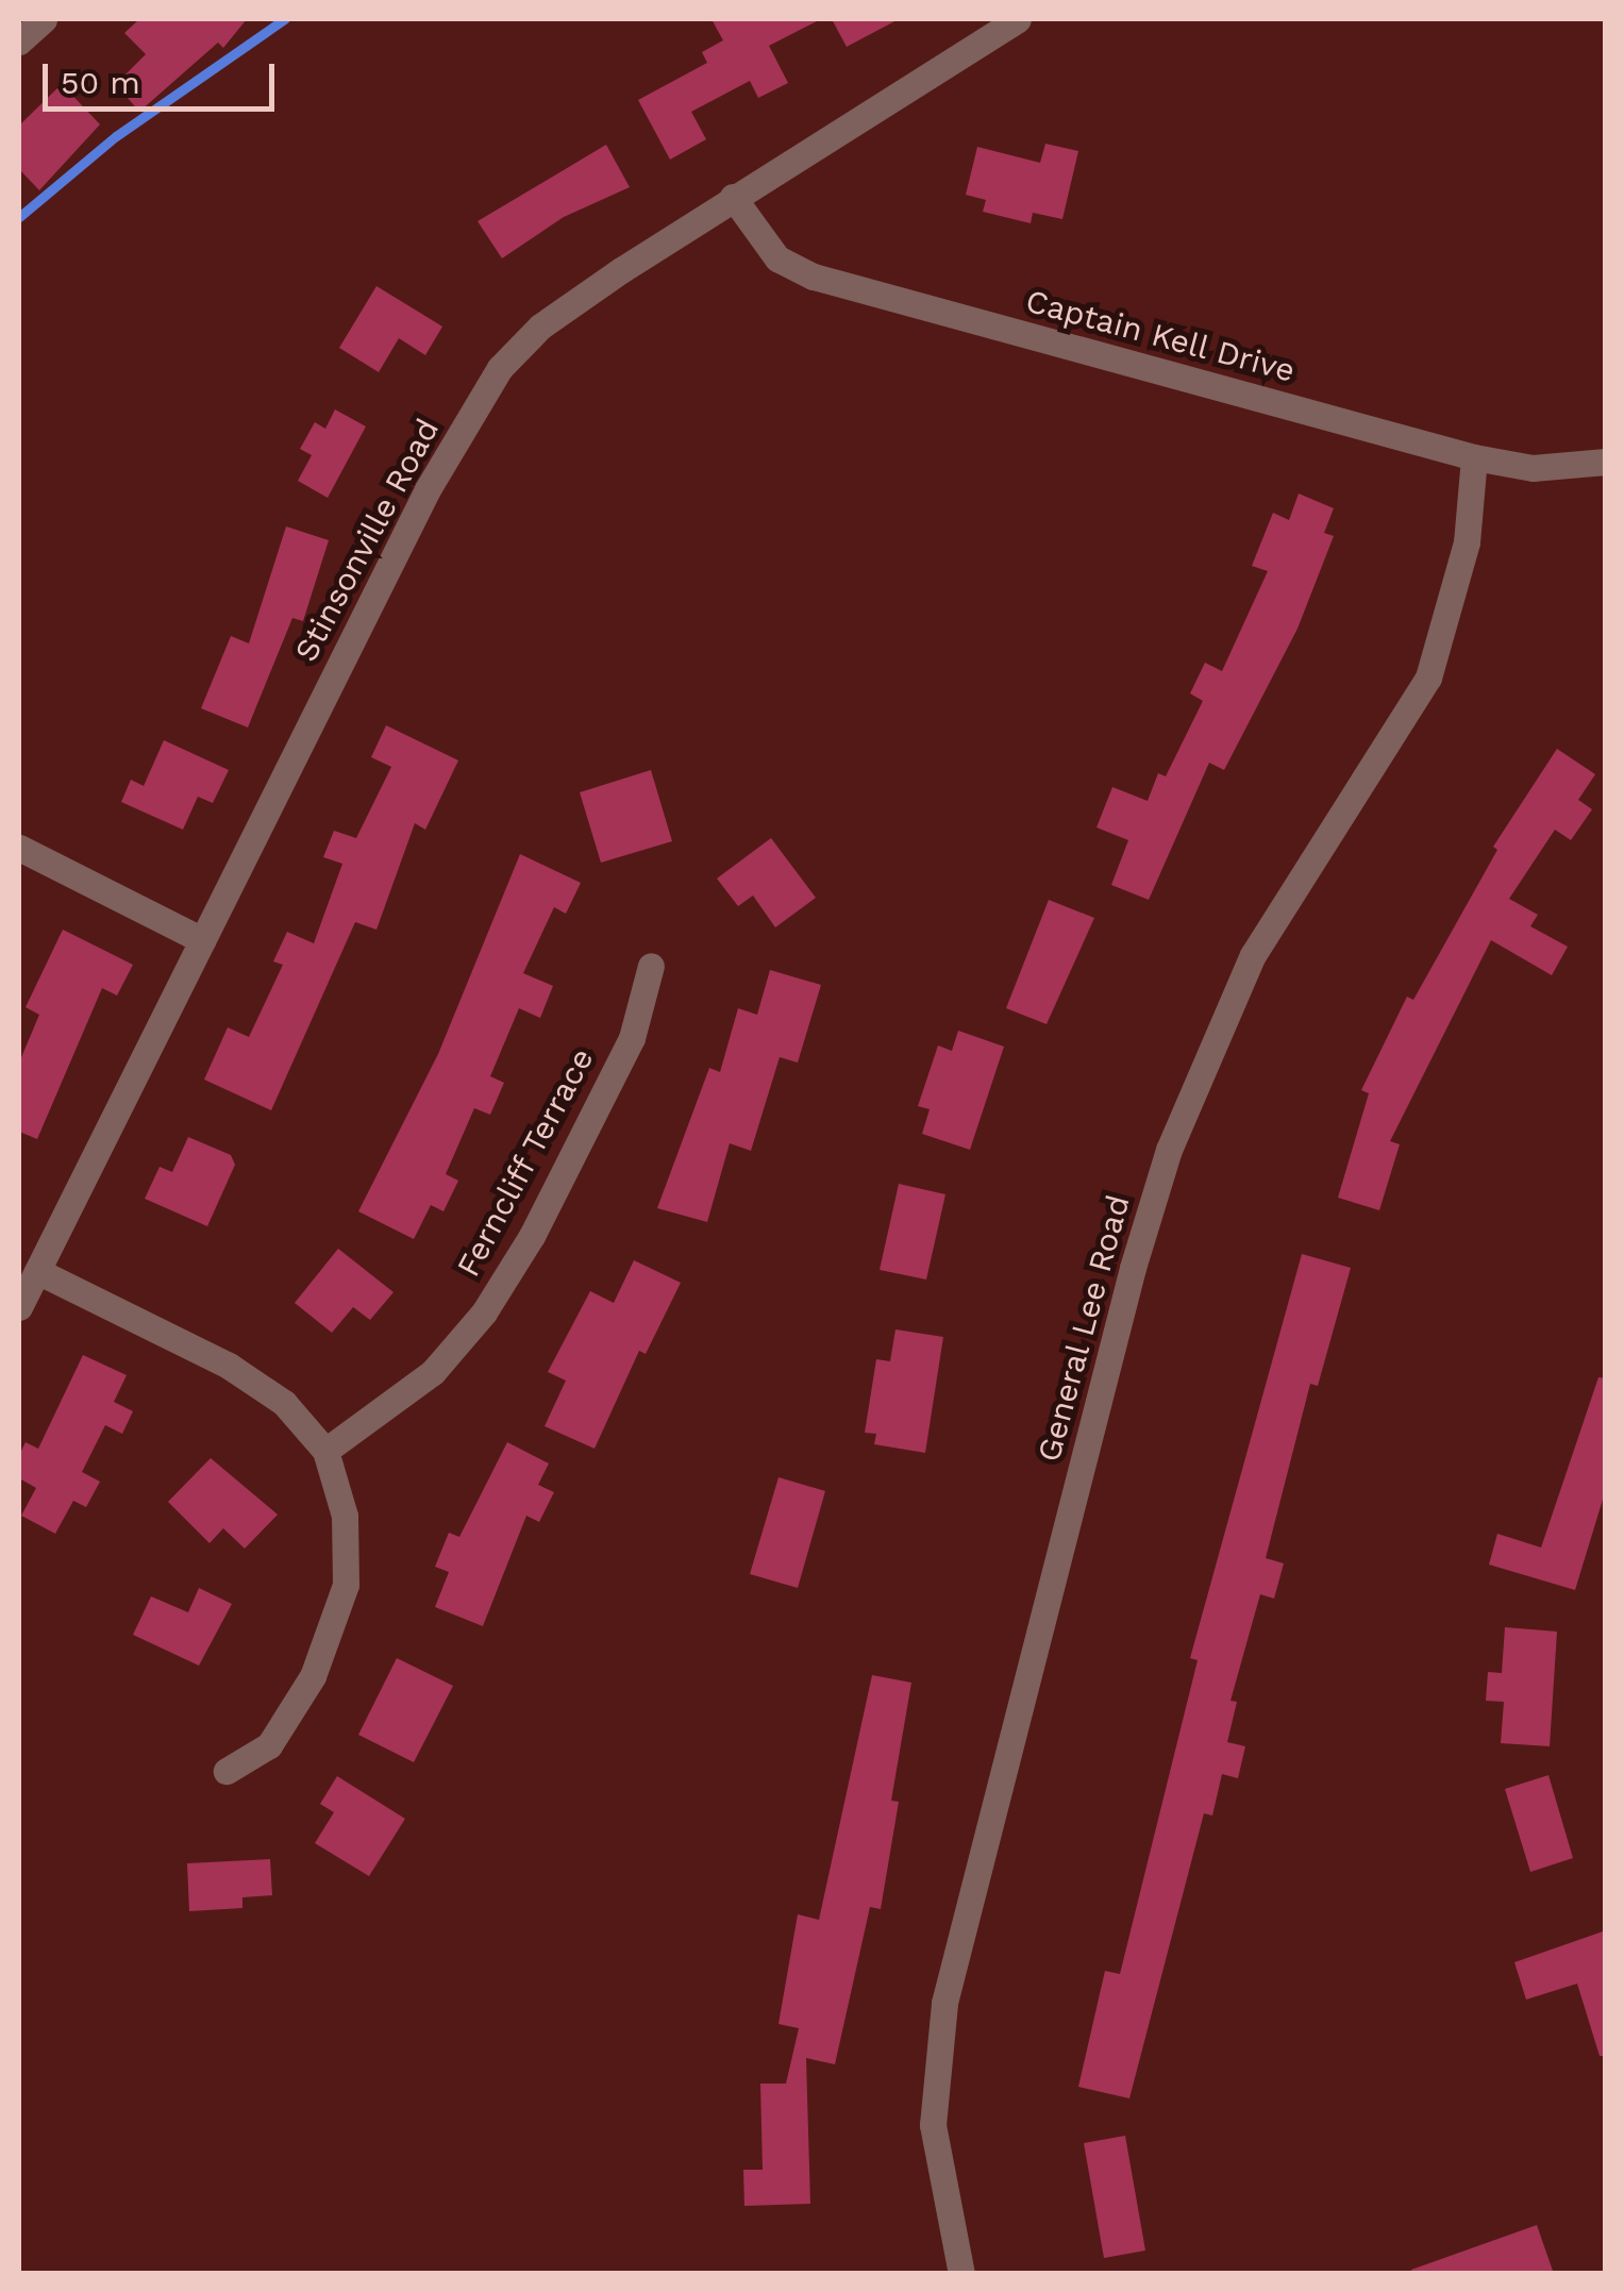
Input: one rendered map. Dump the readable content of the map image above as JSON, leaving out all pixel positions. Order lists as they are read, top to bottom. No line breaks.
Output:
{"streets":{"street":["Captain Kell Drive","Stinsonville Road","Ferncliff Terrace","General Lee Road"]},"crossings":[["Captain Kell Drive","Stinsonville Road"],["Captain Kell Drive","General Lee Road"]],"scale_bar":"50 m"}
